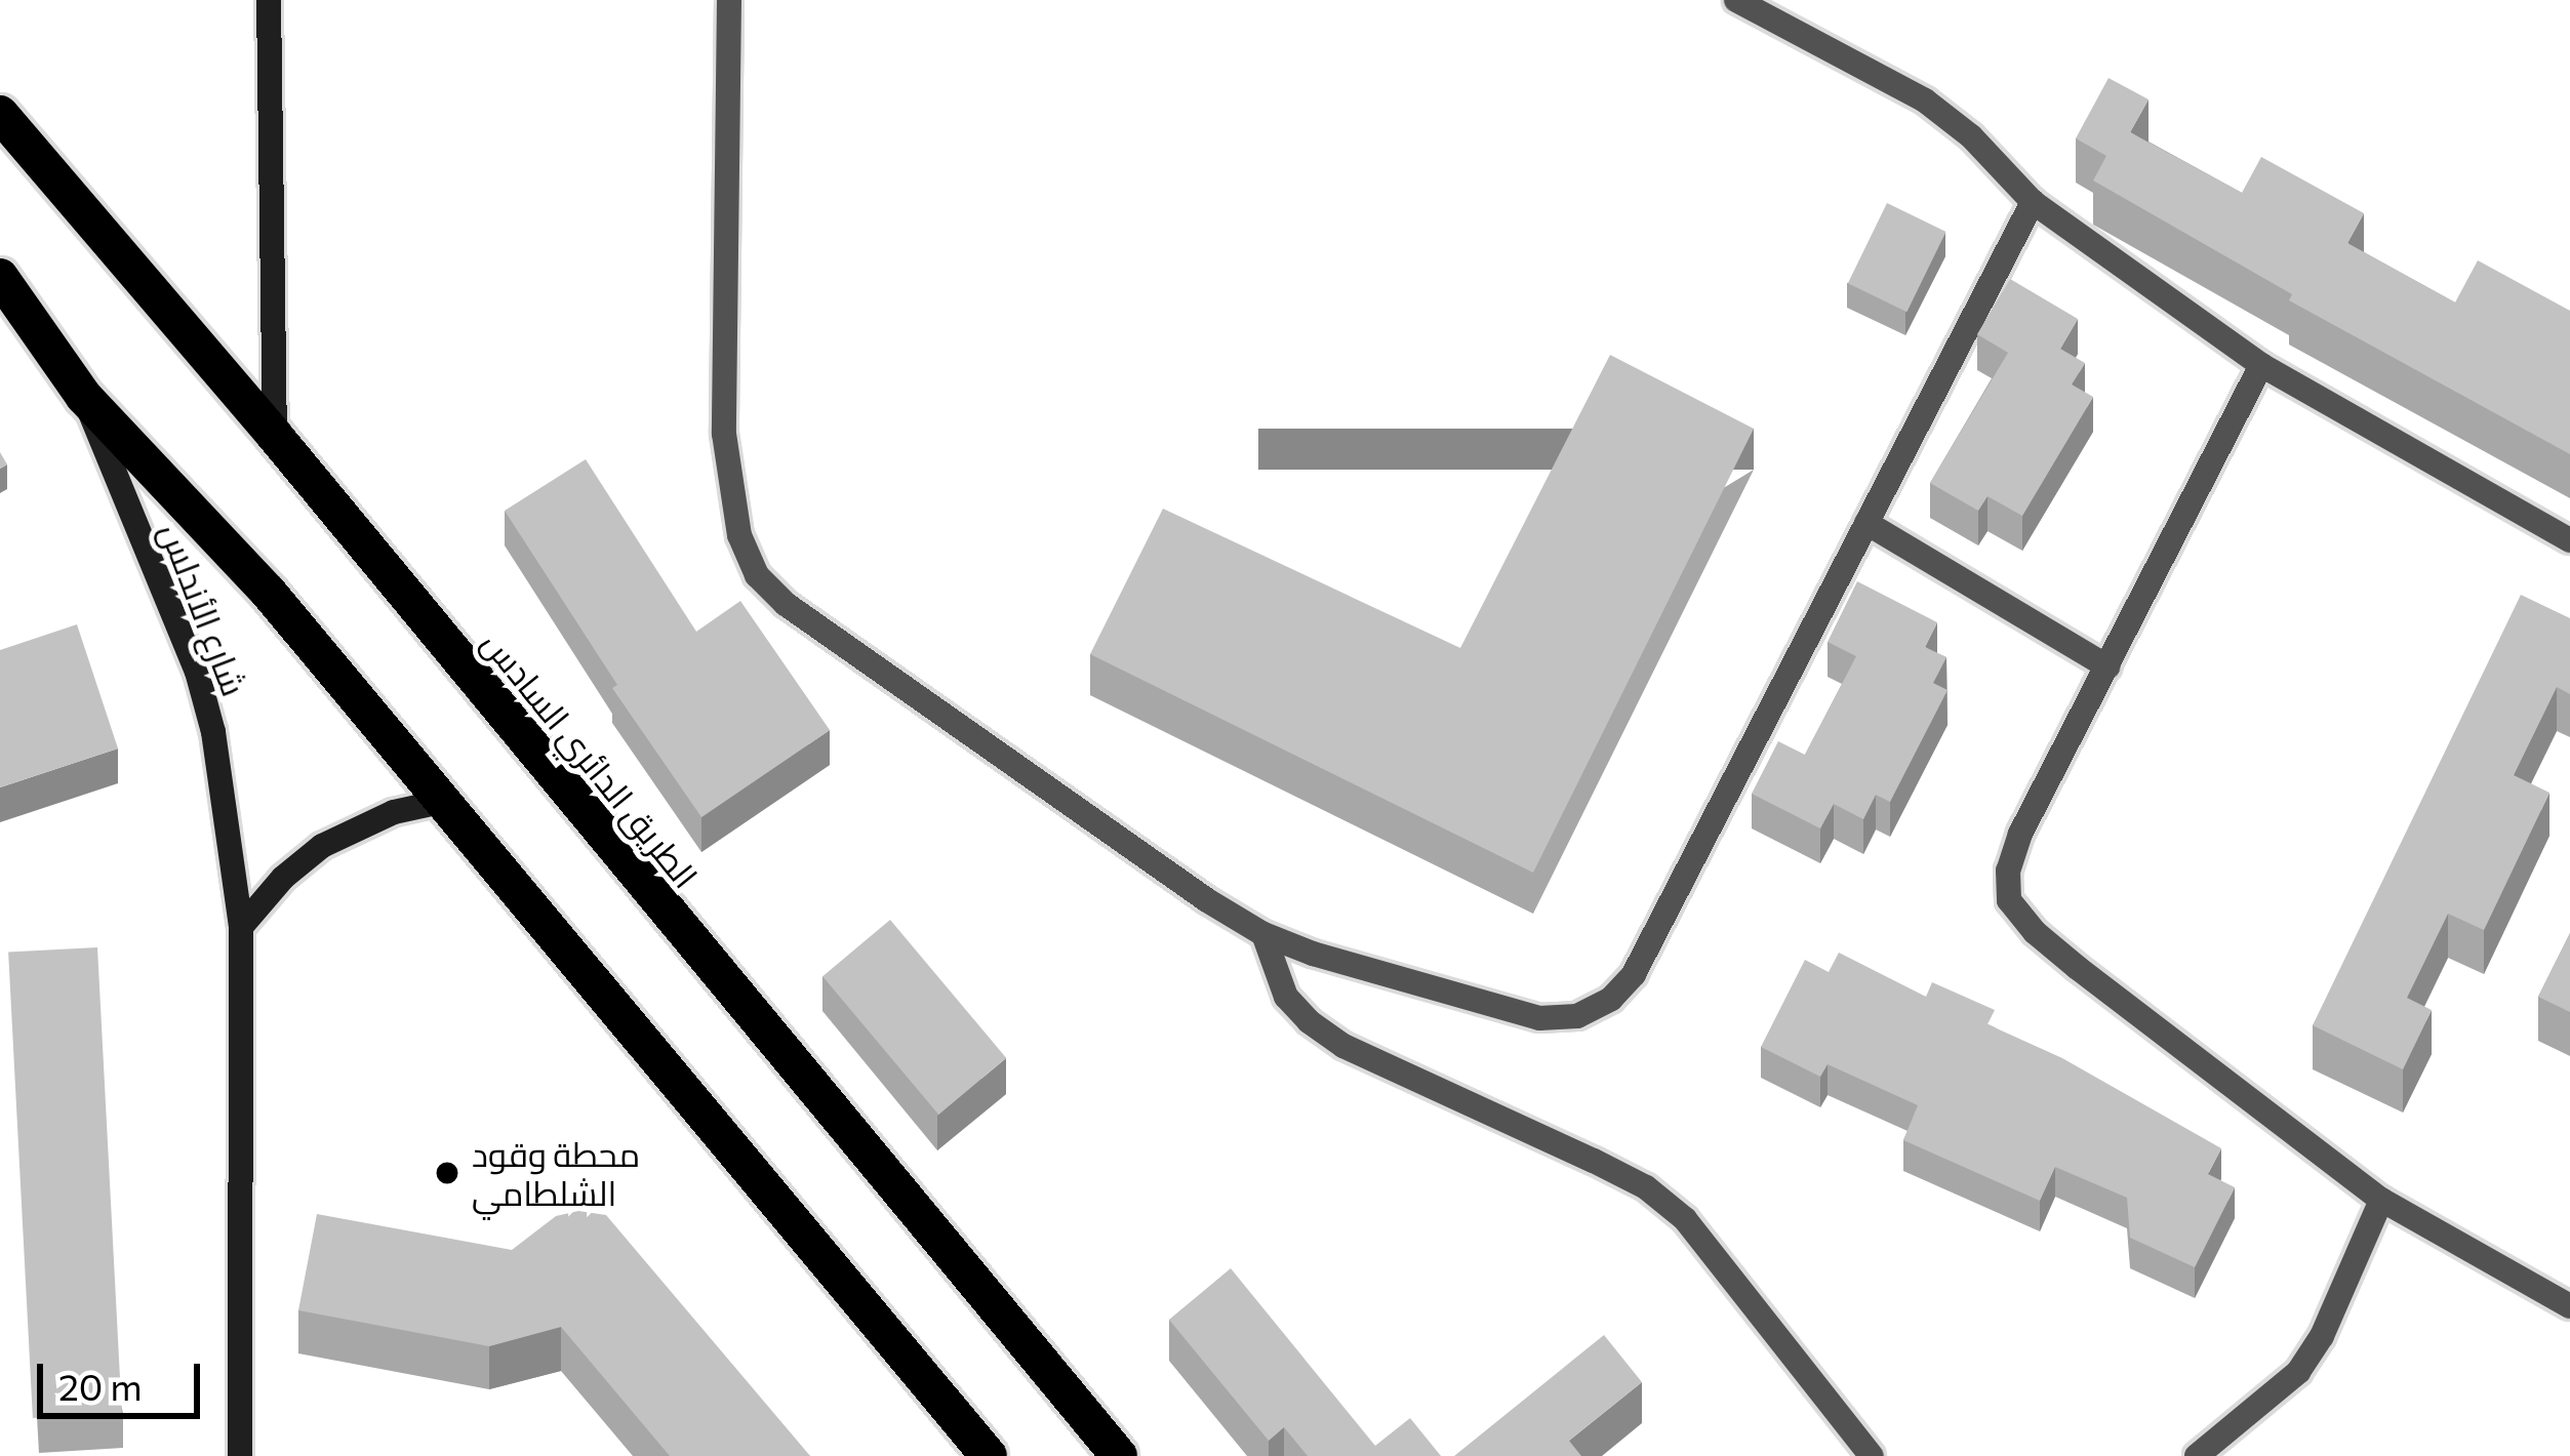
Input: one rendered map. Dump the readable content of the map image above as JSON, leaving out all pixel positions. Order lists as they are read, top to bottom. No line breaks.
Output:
{"streets":{"highway":["الطريق الدائري السادس"],"main road":["شارع الأندلس"]},"places":["محطة وقود الشلطامي"],"scale_bar":"20 m"}
